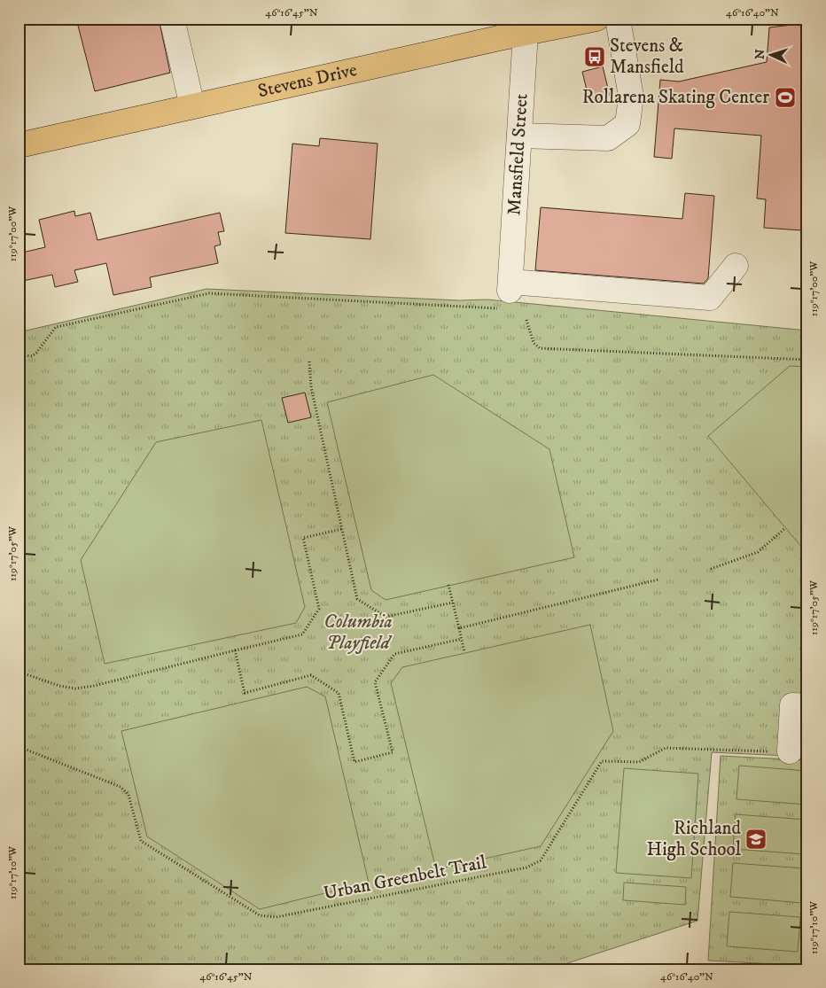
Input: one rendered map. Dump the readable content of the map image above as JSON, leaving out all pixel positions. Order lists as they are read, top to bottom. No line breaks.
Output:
{"streets":{"main road":["Stevens Drive"],"street":["Mansfield Street"],"path":["Urban Greenbelt Trail"]},"crossings":[["Stevens Drive","Mansfield Street"]],"parks":["Columbia Playfield"],"places":{"bus stop":["Stevens & Mansfield"],"sports":["Rollarena Skating Center"],"school or university":["Richland High School"]},"north":"left","coordinates":["46°16'45\"N","46°16'40\"N","119°17'00\"W","119°17'05\"W","119°17'10\"W"]}
